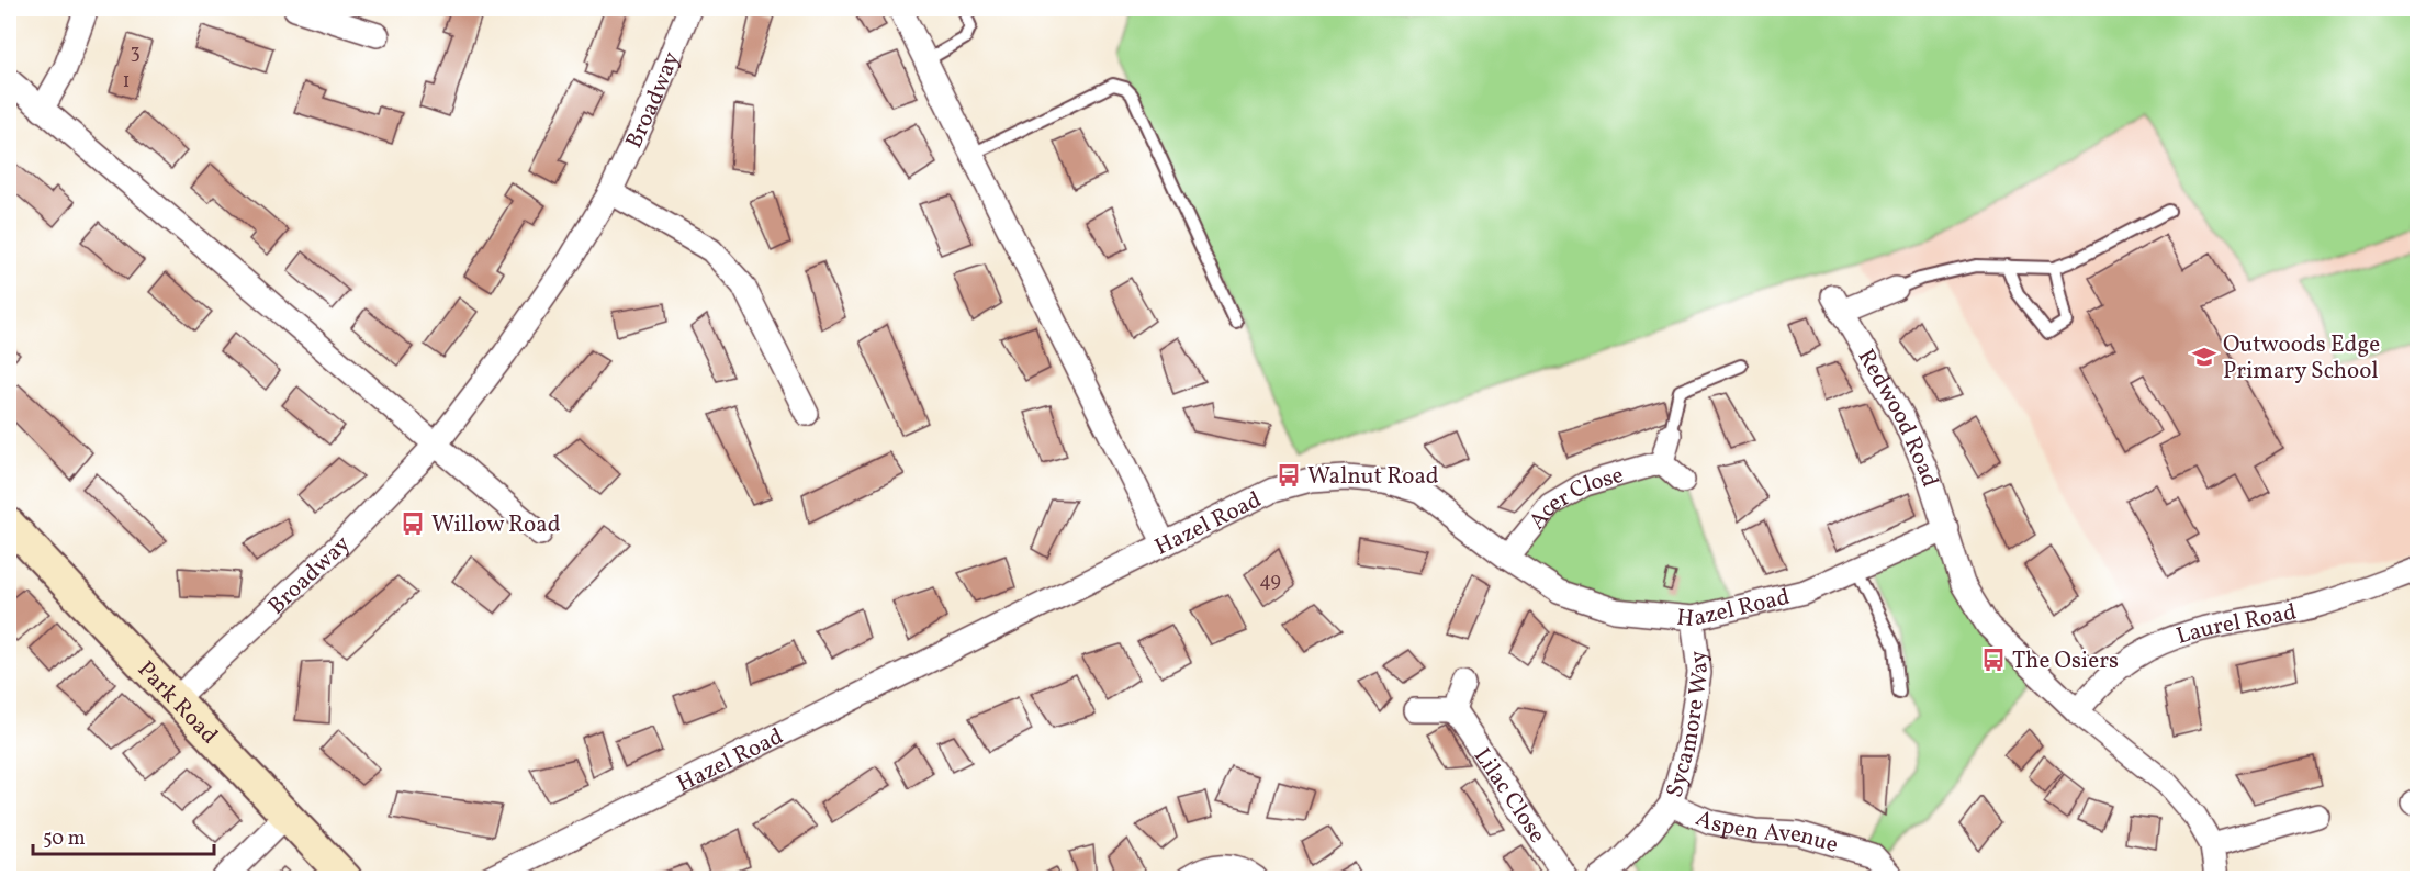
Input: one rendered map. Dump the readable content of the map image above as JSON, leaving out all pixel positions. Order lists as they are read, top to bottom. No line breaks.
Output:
{"streets":{"street":["Broadway","Redwood Road","Acer Close","Hazel Road","Laurel Road","Park Road","Sycamore Way","Lilac Close","Aspen Avenue"]},"crossings":[["Broadway","Park Road"],["Redwood Road","Hazel Road"],["Acer Close","Hazel Road"],["Hazel Road","Sycamore Way"],["Sycamore Way","Aspen Avenue"]],"places":{"school or university":["Outwoods Edge Primary School"],"bus stop":["Walnut Road","Willow Road","The Osiers"]},"house_numbers":["3","1","49"],"scale_bar":"50 m"}
